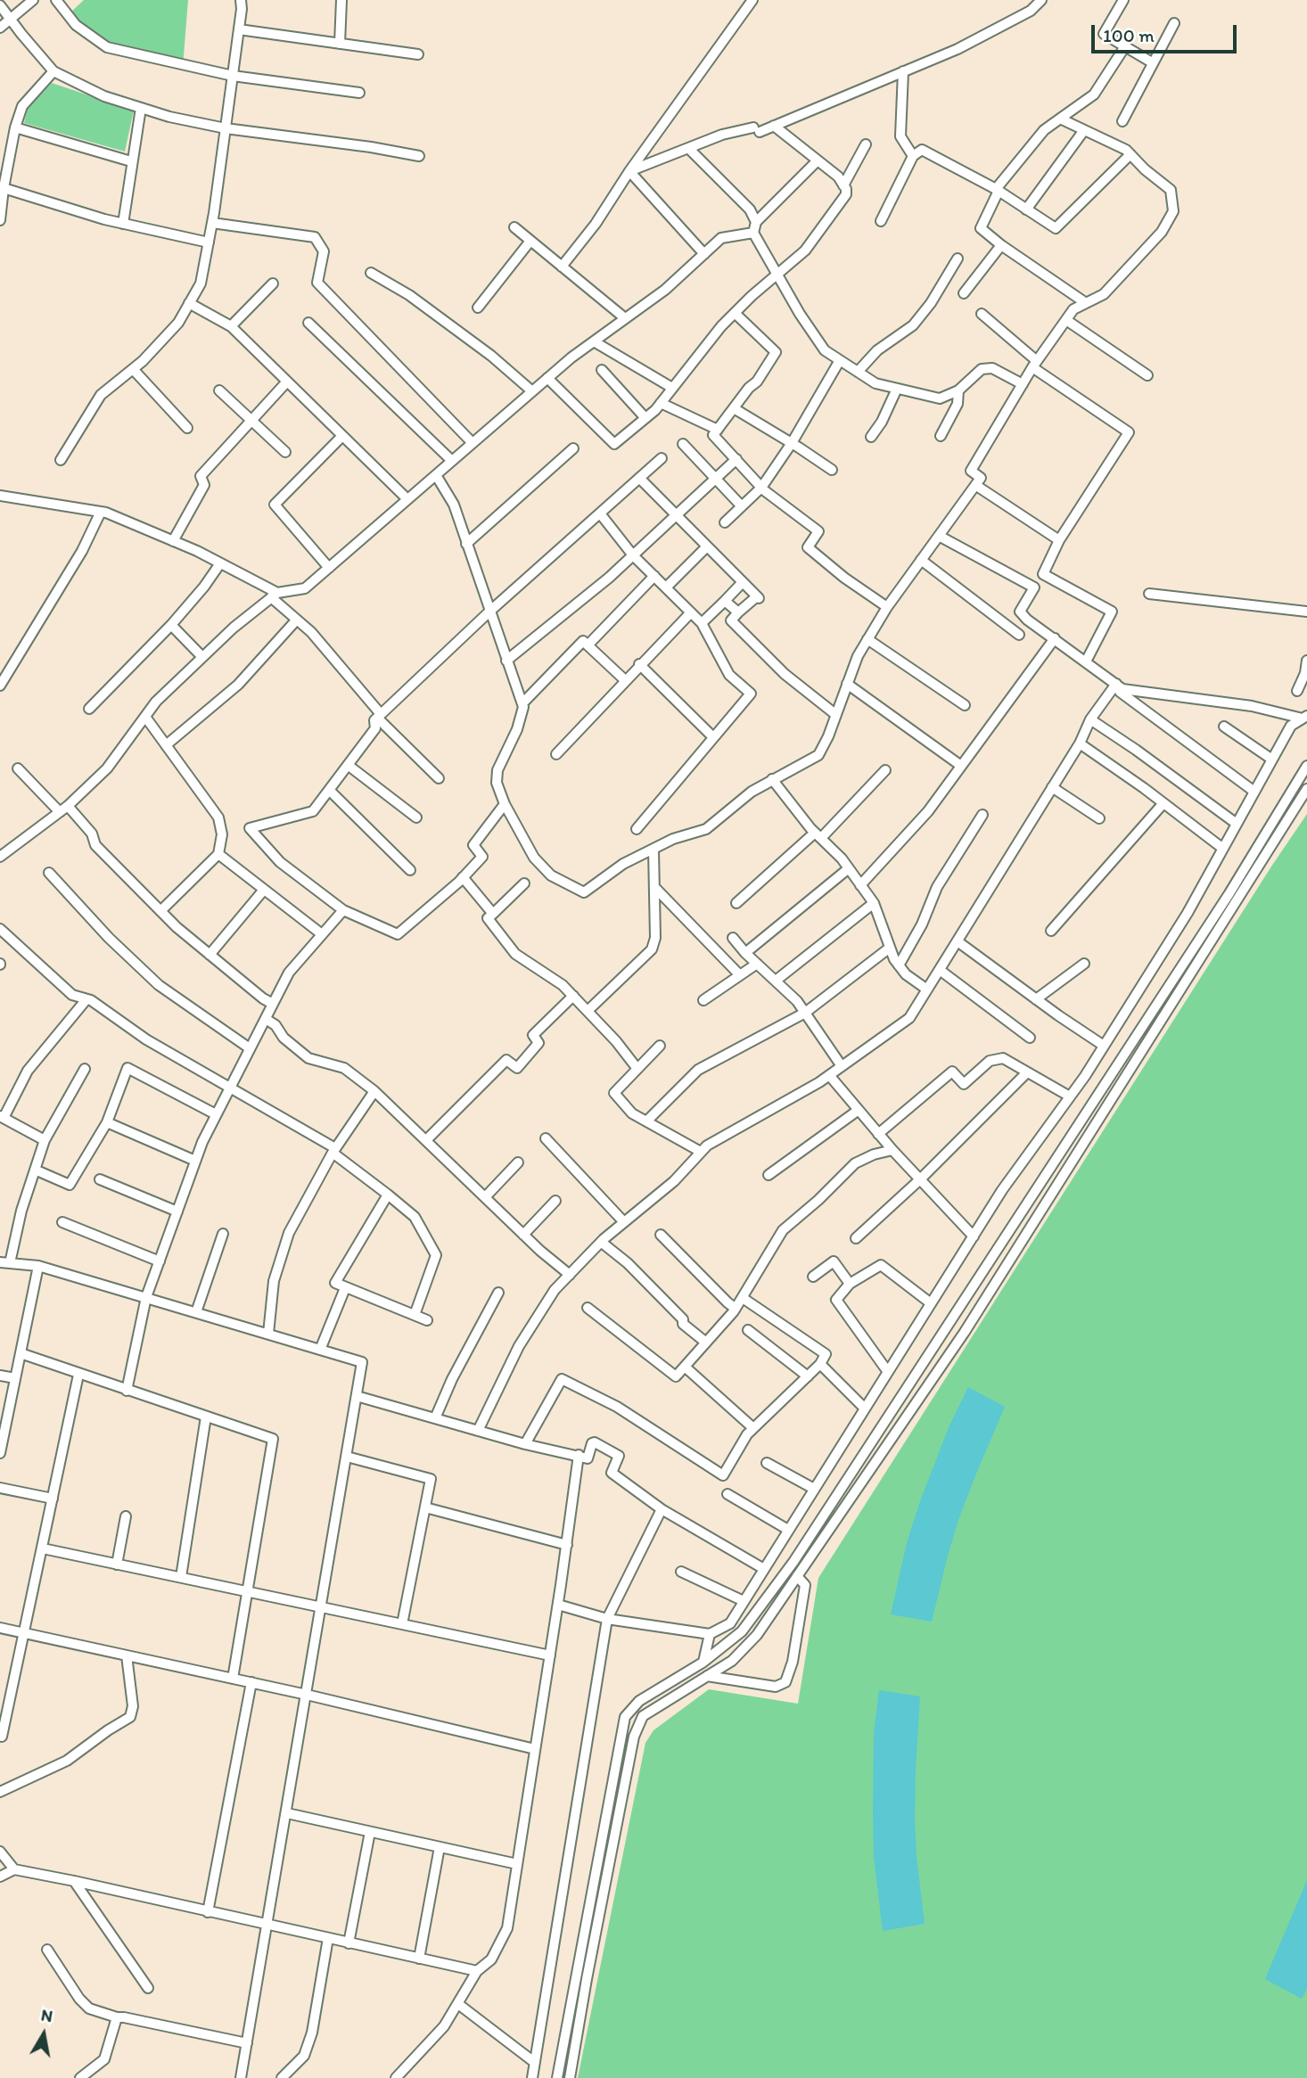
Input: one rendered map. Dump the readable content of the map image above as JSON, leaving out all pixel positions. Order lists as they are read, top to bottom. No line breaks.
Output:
{"scale_bar":"100 m","north":"top"}
